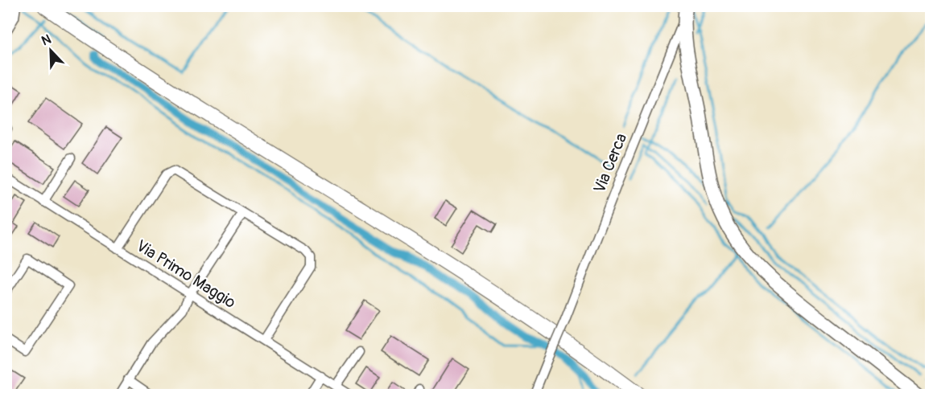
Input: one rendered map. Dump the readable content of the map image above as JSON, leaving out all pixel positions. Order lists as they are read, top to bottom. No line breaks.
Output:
{"streets":{"street":["Via Cerca","Via Primo Maggio"]},"north":"top left"}
